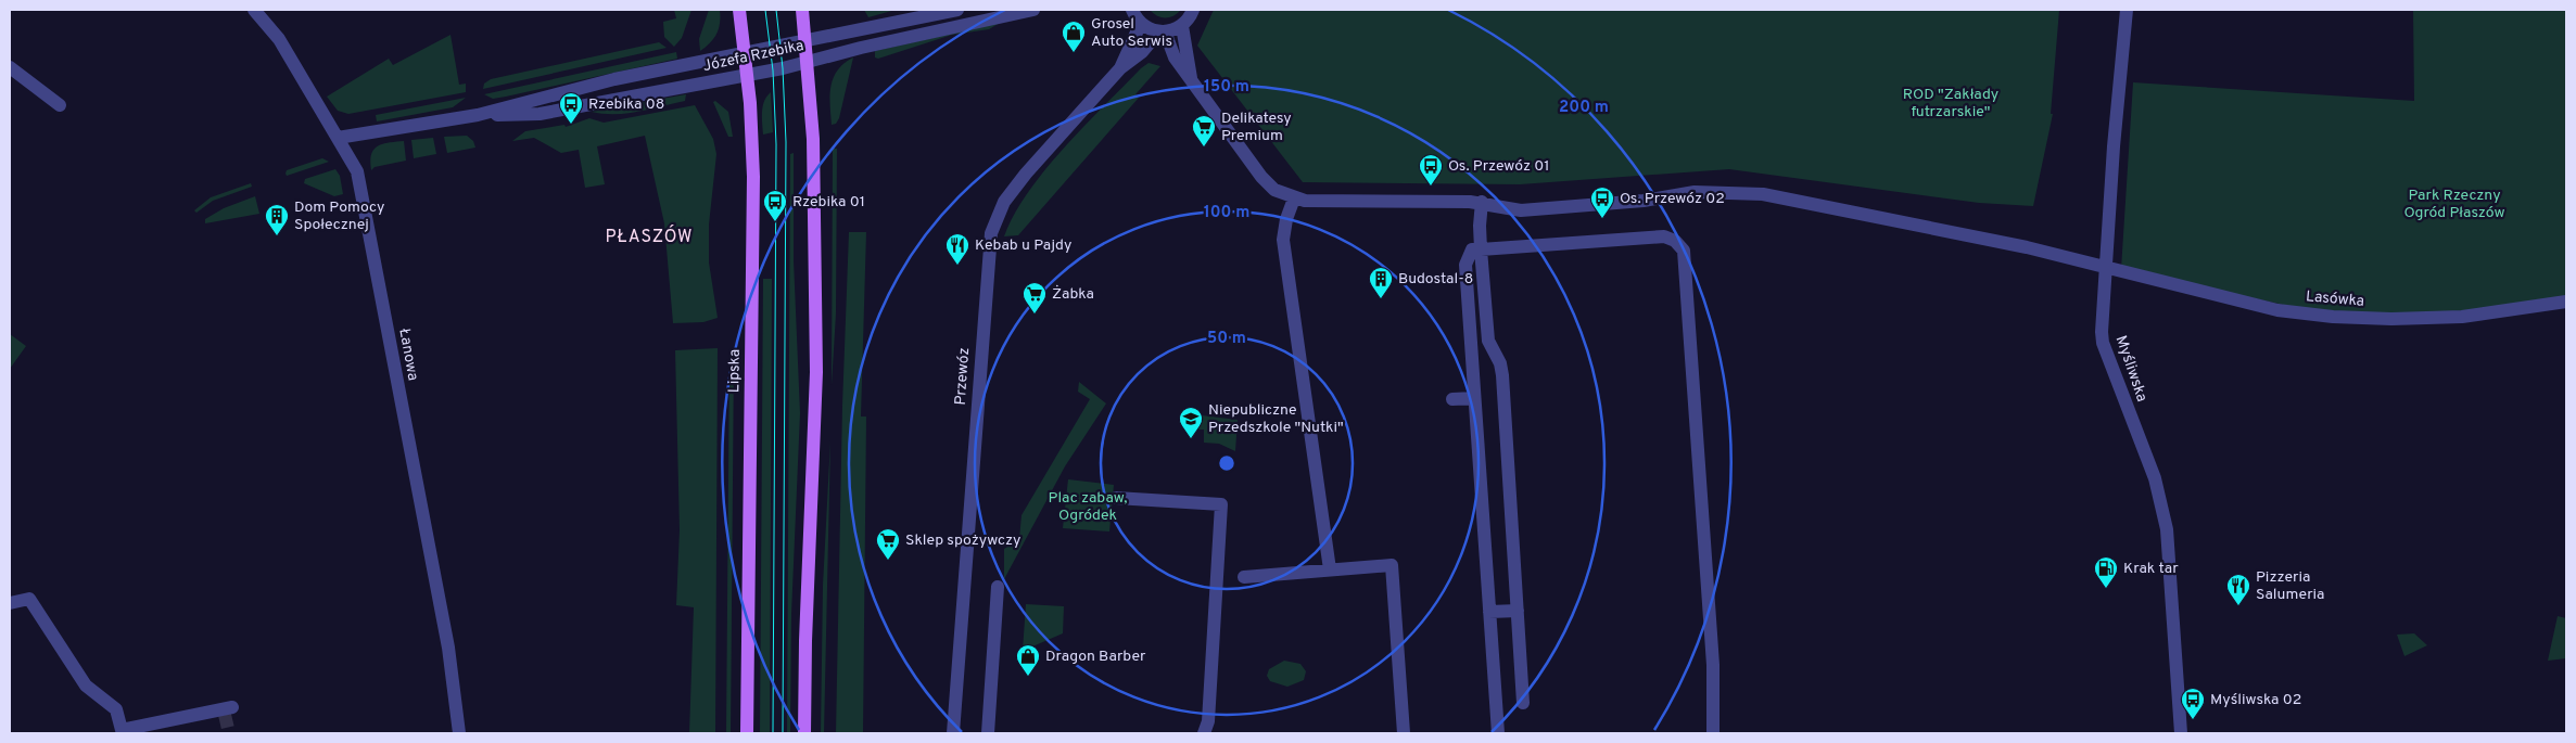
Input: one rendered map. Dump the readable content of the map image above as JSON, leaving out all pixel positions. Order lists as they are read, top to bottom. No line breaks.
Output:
{"streets":{"main road":["Lipska"],"street":["Józefa Rzebika","Lasówka","Łanowa","Myśliwska","Przewóz"]},"crossings":[["Józefa Rzebika","Łanowa"],["Józefa Rzebika","Lipska"],["Lasówka","Myśliwska"]],"districts":["PŁASZÓW"],"parks":["ROD \"Zakłady futrzarskie\"","Park Rzeczny Ogród Płaszów","Plac zabaw, Ogródek"],"places":{"shop":["Grosel Auto Serwis","Dragon Barber"],"bus stop":["Rzebika 08","Os. Przewóz 01","Os. Przewóz 02","Rzebika 01","Myśliwska 02"],"supermarket":["Delikatesy Premium","Żabka","Sklep spożywczy"],"building":["Dom Pomocy Społecznej","Budostal-8"],"restaurant":["Kebab u Pajdy","Pizzeria Salumeria"],"school or university":["Niepubliczne Przedszkole \"Nutki\""],"fuel station":["Krak tar"]},"rings":["150 m","200 m","100 m","50 m"]}
